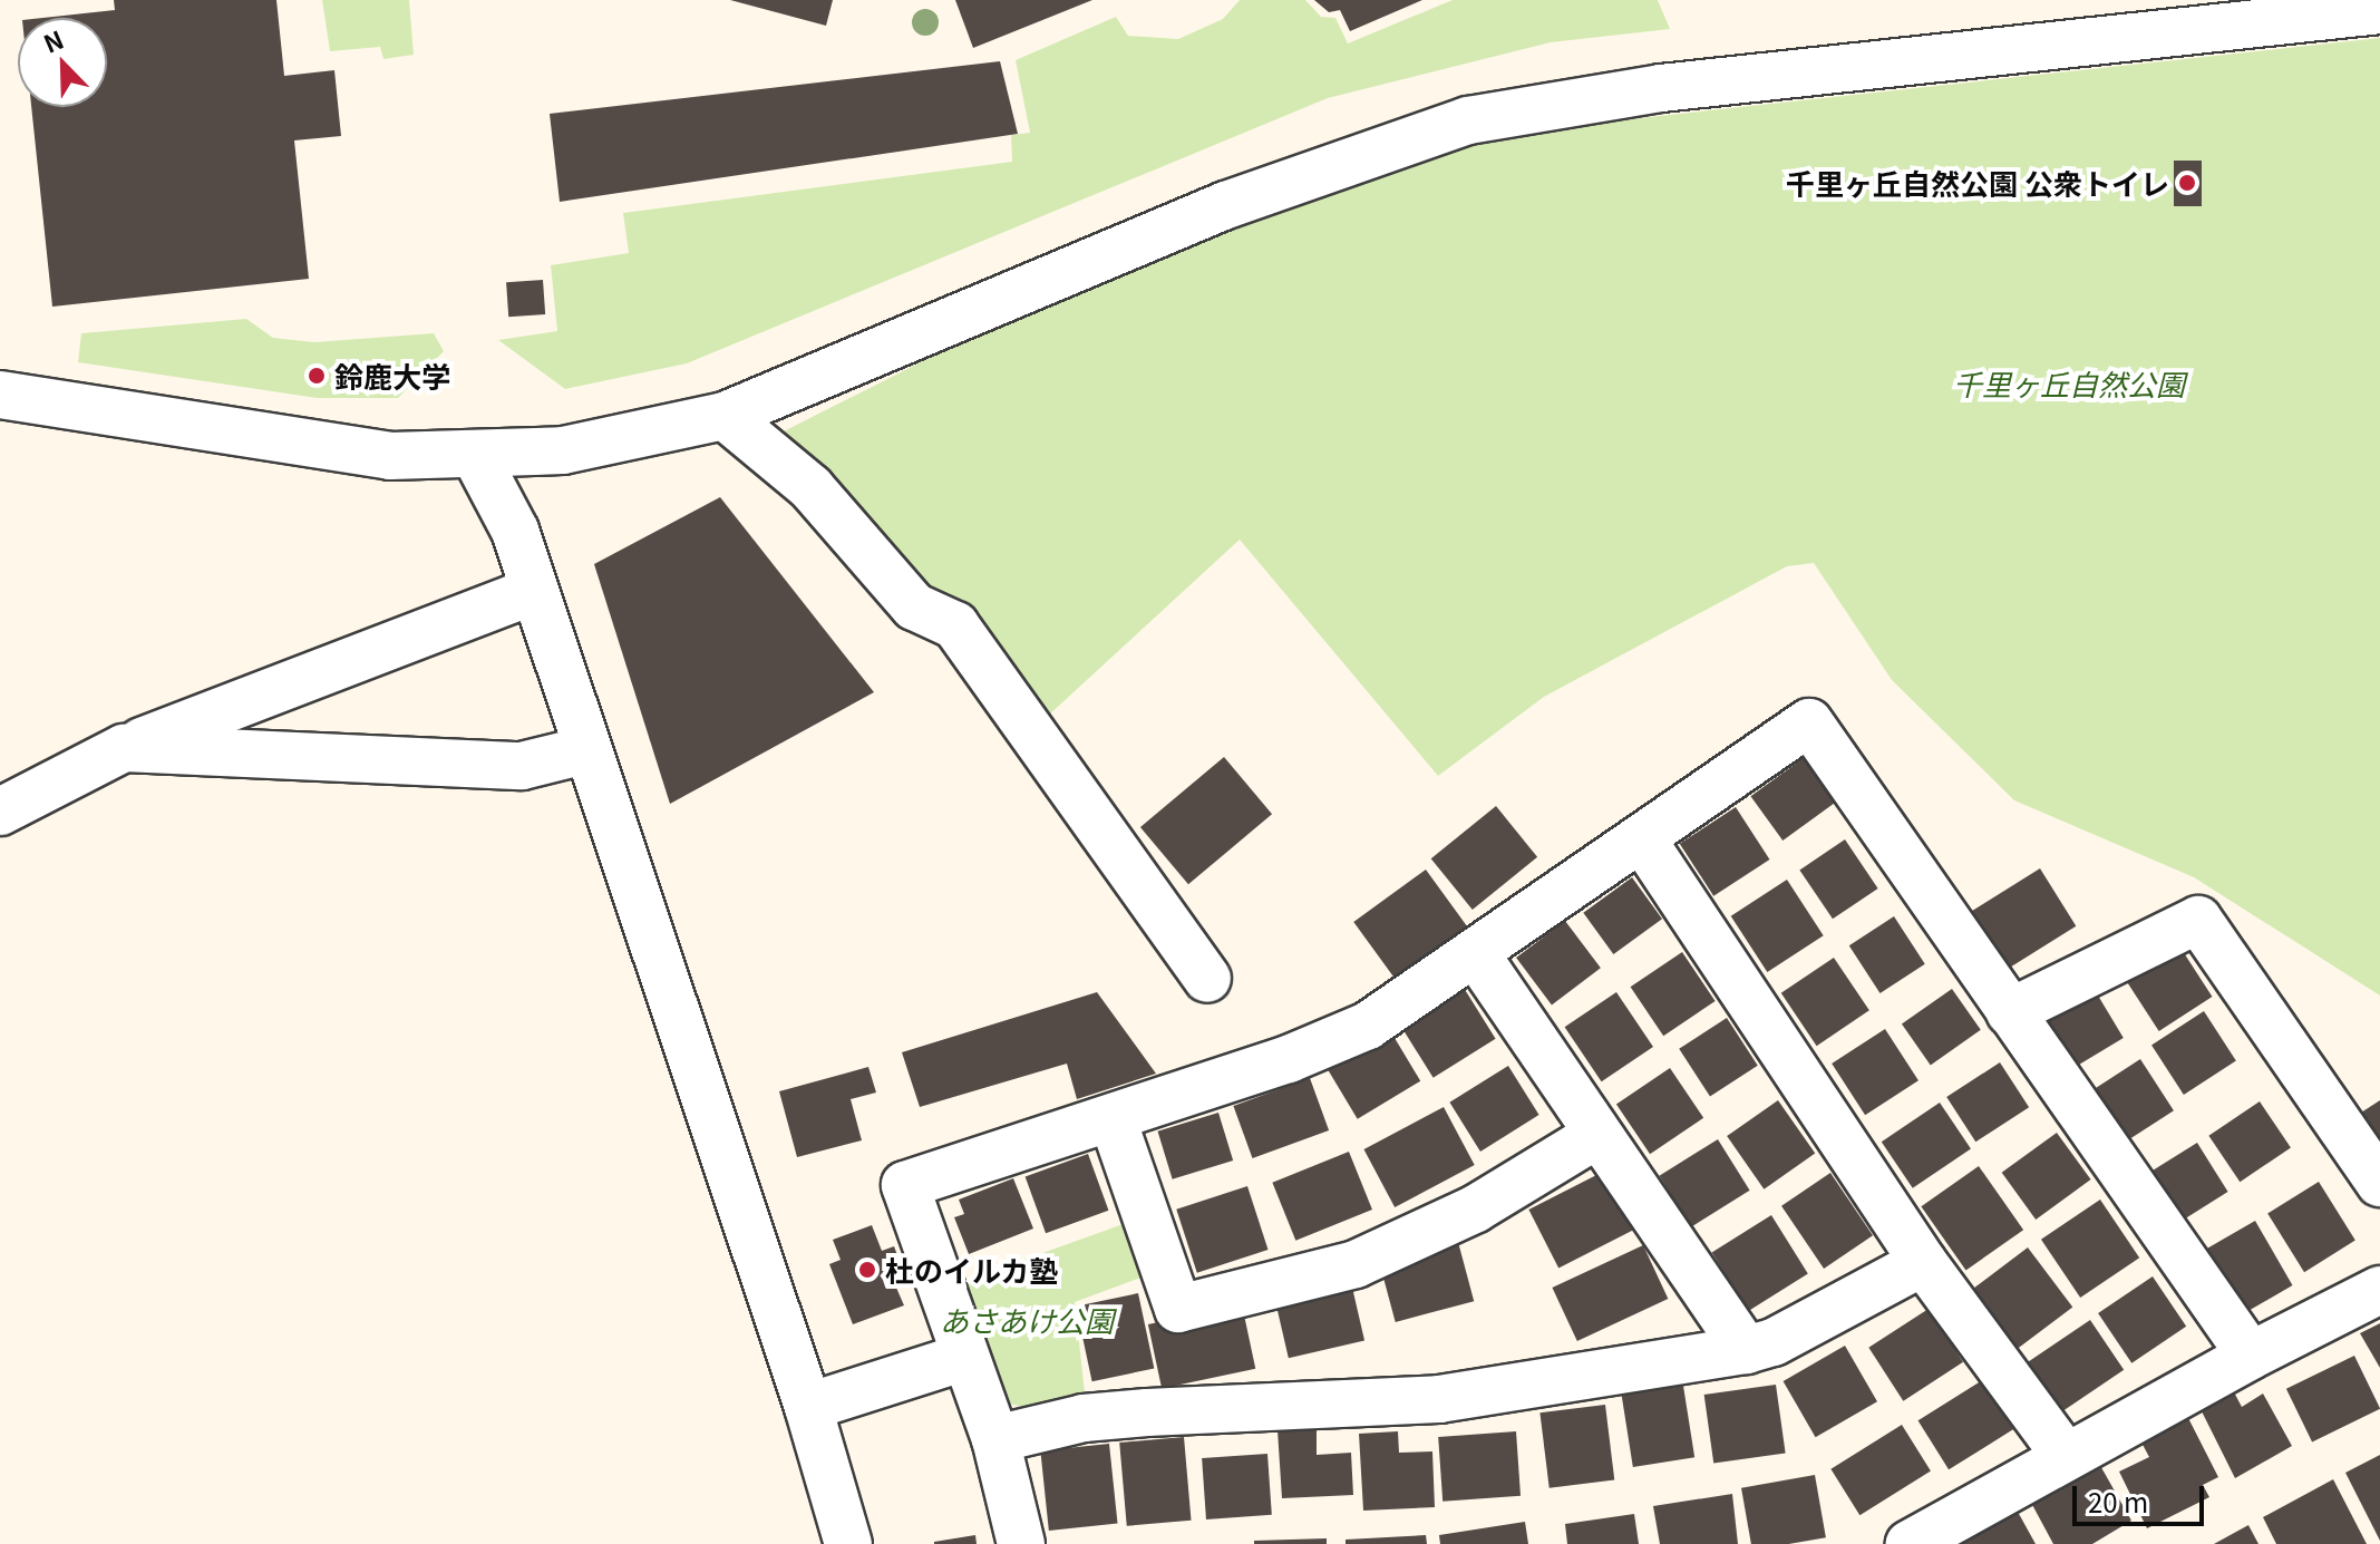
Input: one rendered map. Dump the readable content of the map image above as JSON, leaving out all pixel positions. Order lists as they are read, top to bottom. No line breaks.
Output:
{"parks":["千里ヶ丘自然公園","あさあけ公園"],"places":["千里ヶ丘自然公園 公衆トイレ","鈴鹿大学","杜のイルカ塾"],"scale_bar":"20 m","north":"top left"}
